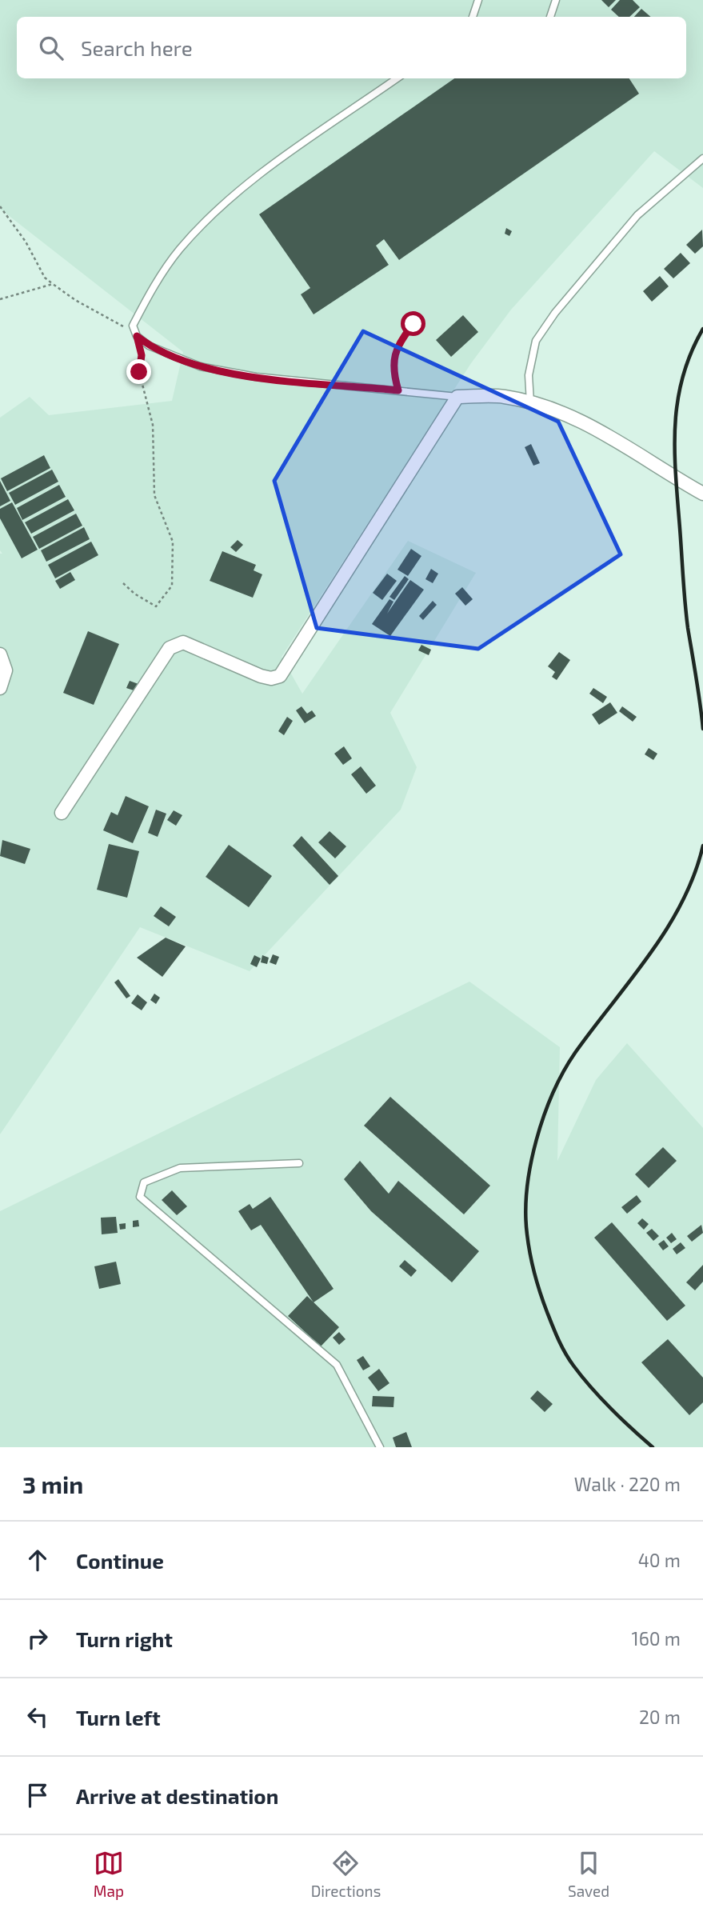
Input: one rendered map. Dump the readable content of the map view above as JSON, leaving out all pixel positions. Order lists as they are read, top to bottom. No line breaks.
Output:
{"page":{"search":"Search here","heading":["3 min","Walk · 220 m"],"list":[["Continue","40 m"],["Turn right","160 m"],["Turn left","20 m"],"Arrive at destination"],"nav":["Map","Directions","Saved"]}}
